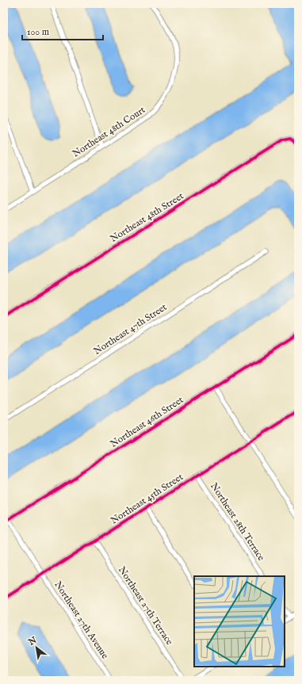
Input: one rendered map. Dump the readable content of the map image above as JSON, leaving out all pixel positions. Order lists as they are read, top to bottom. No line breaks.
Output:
{"streets":{"street":["Northeast 48th Court","Northeast 48th Street","Northeast 47th Street","Northeast 46th Street","Northeast 45th Street","Northeast 28th Terrace","Northeast 27th Terrace","Northeast 27th Avenue"]},"crossings":[["Northeast 46th Street","Northeast 27th Avenue"],["Northeast 45th Street","Northeast 28th Terrace"],["Northeast 45th Street","Northeast 27th Terrace"],["Northeast 45th Street","Northeast 27th Avenue"]],"scale_bar":"100 m","north":"top left"}
